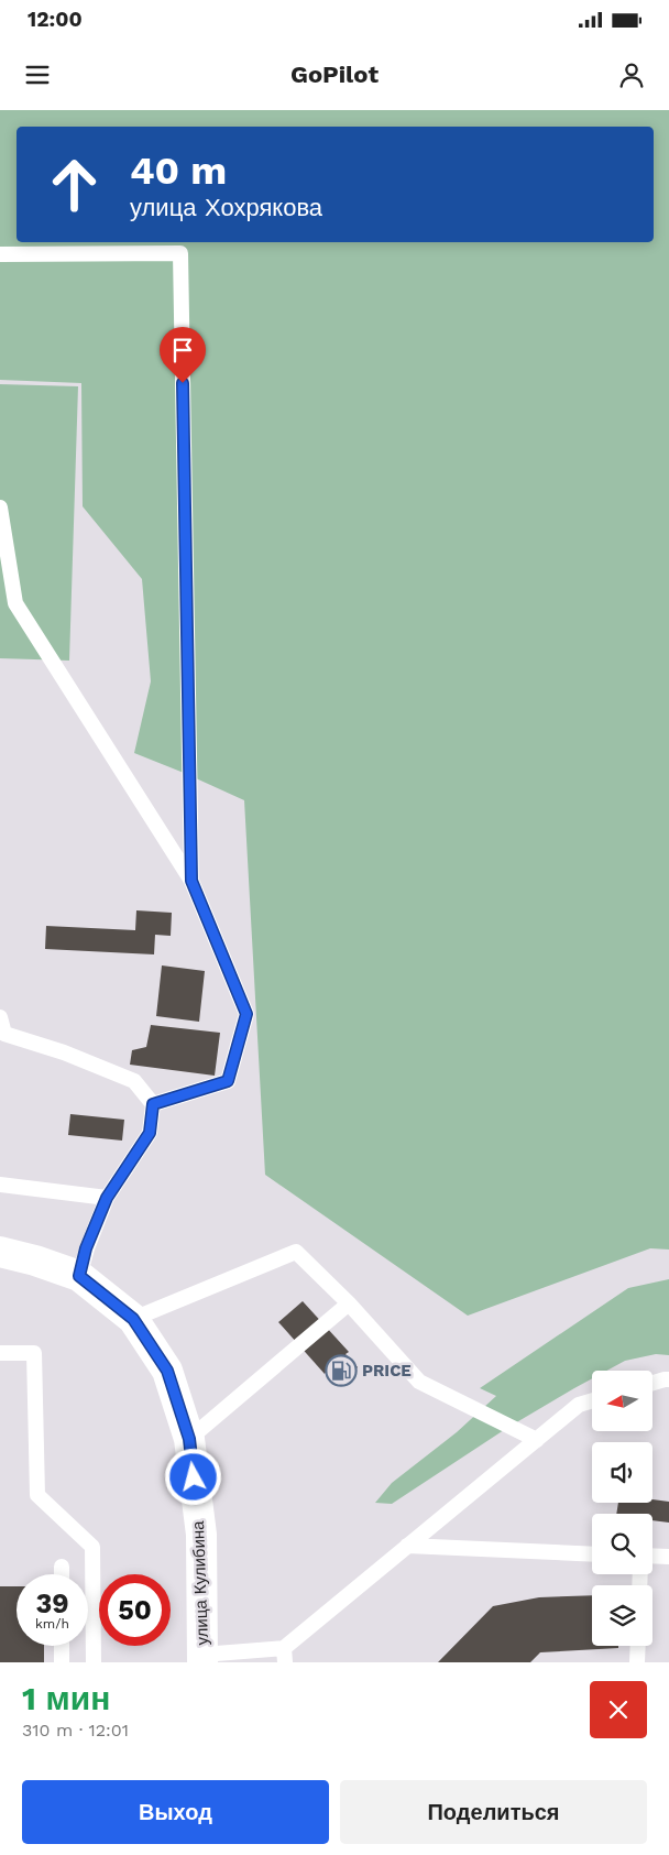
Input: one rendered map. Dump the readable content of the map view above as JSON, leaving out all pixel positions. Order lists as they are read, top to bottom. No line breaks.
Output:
{"streets":{"main road":["улица Кулибина"]},"places":{"fuel station":["PRICE"]},"north":"left","page":{"status":"12:00","header":"GoPilot","turn":["40 m","улица Хохрякова"],"speed":"39 km/h","limit":"50","heading":["1 мин","310 m · 12:01"],"buttons":["Выход","Поделиться"]}}
